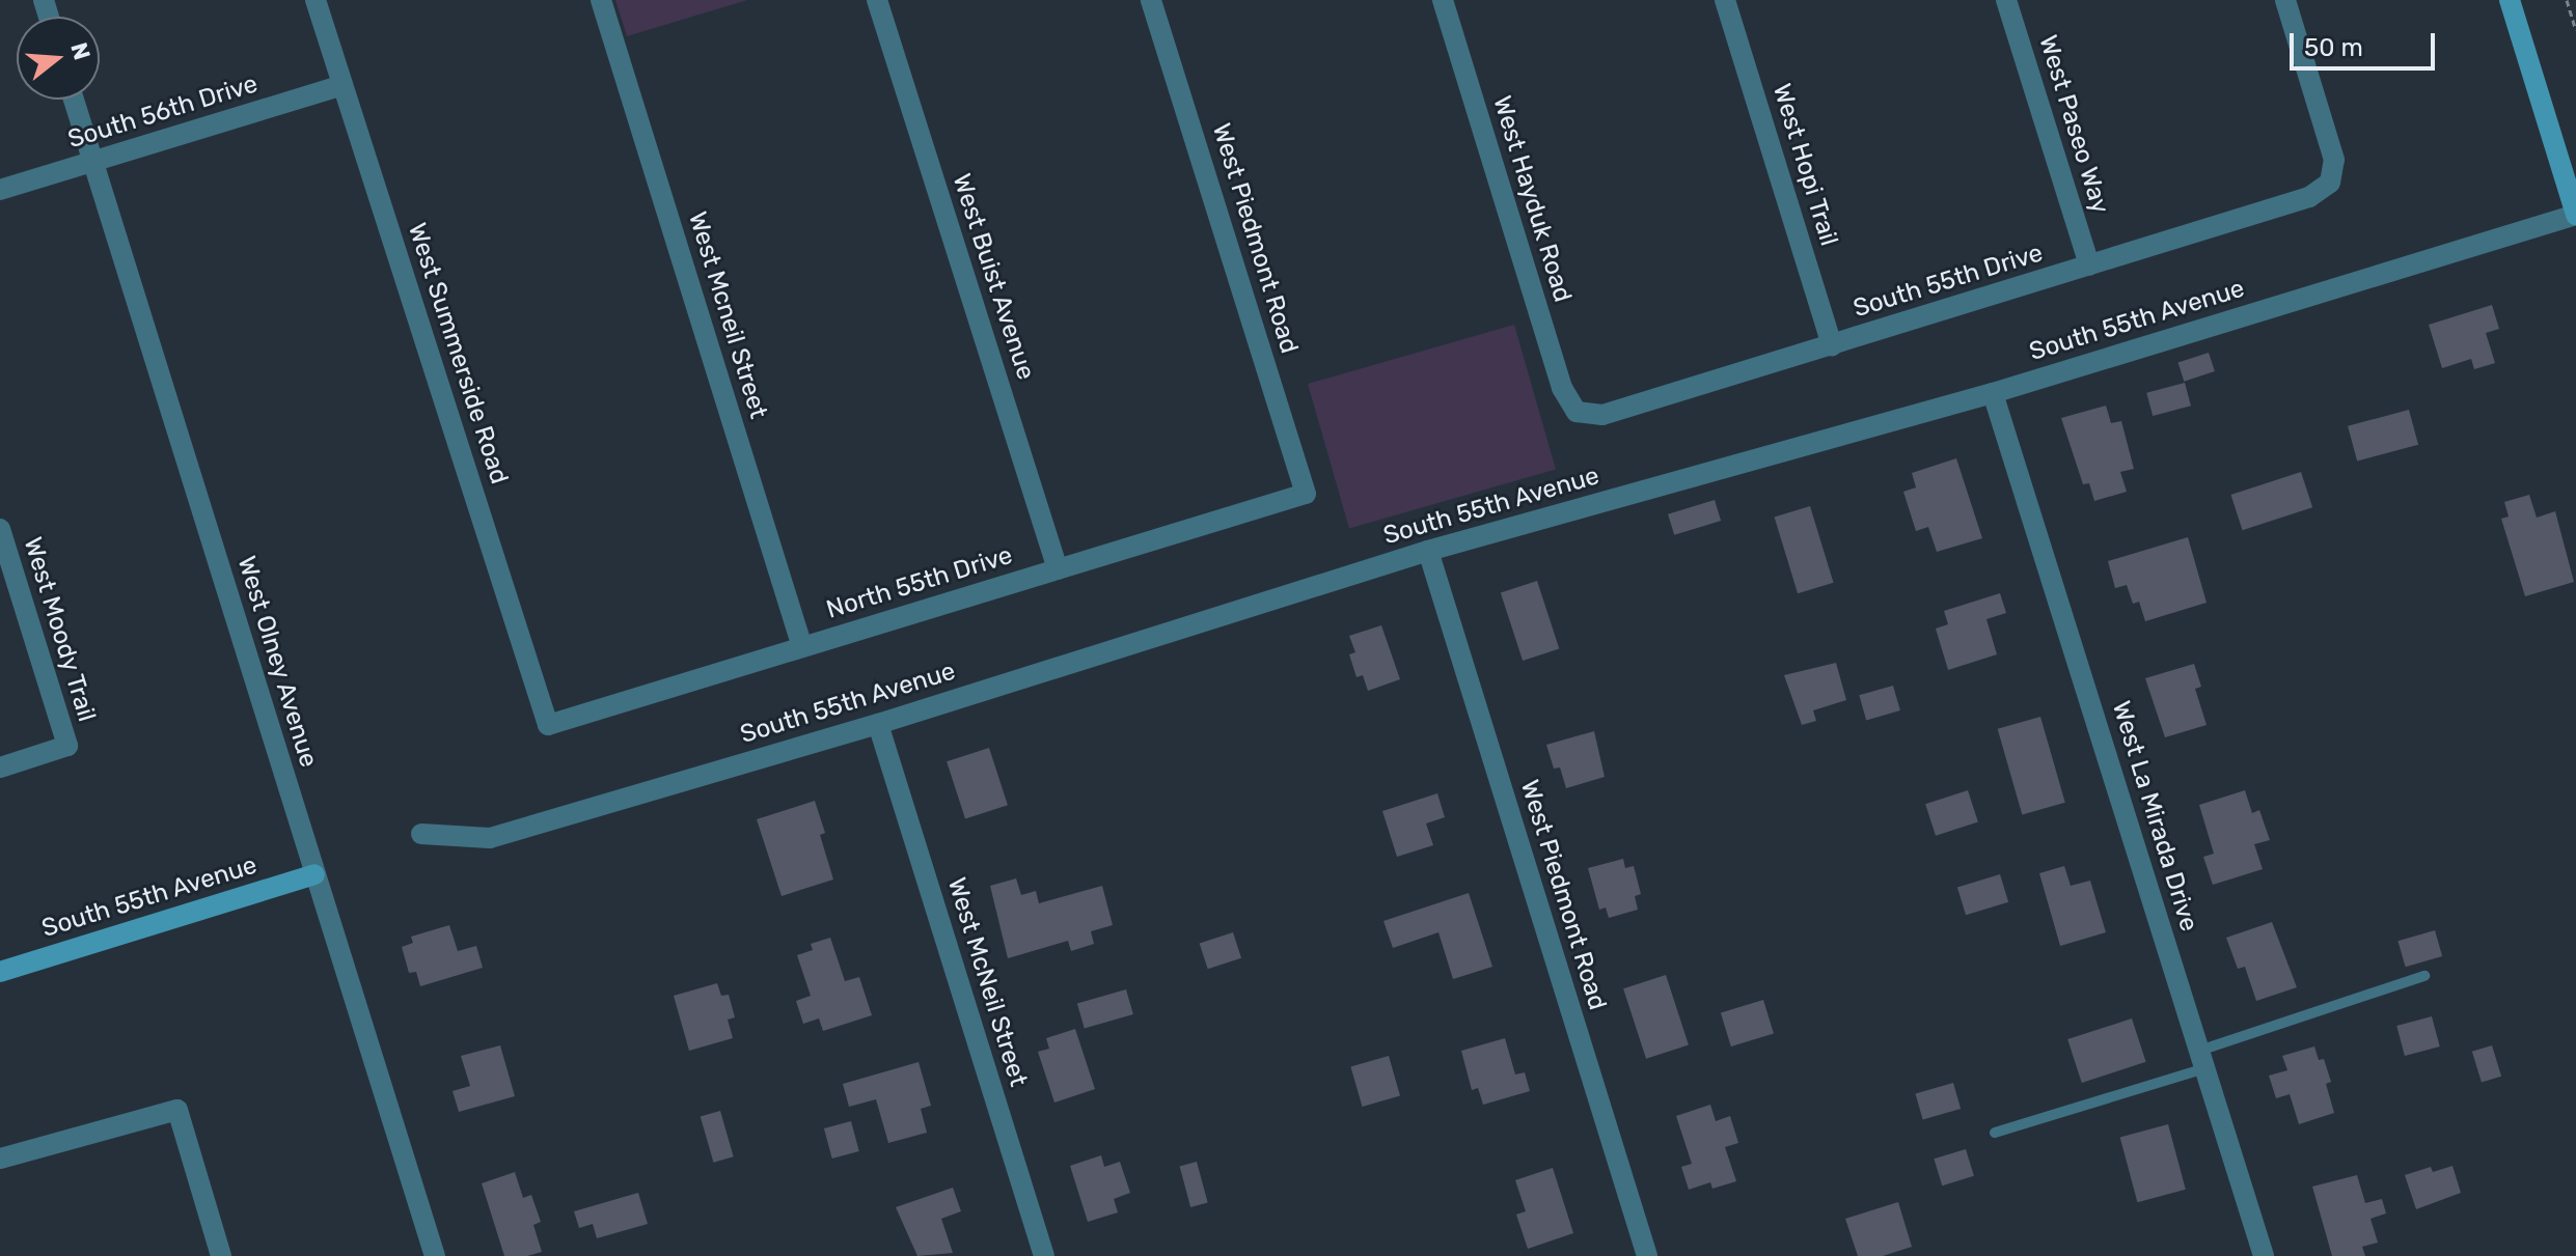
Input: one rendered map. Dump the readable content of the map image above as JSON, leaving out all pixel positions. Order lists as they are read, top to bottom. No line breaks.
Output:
{"streets":{"street":["South 56th Drive","West Paseo Way","West Hopi Trail","West Hayduk Road","West Piedmont Road","West Buist Avenue","South 55th Drive","West Mcneil Street","South 55th Avenue","West Summerside Road","North 55th Drive","West Moody Trail","West Olney Avenue","West La Mirada Drive","West McNeil Street"]},"crossings":[["South 56th Drive","West Summerside Road"],["South 56th Drive","West Olney Avenue"],["West Paseo Way","South 55th Drive"],["West Hopi Trail","South 55th Drive"],["West Hayduk Road","South 55th Drive"],["West Piedmont Road","South 55th Avenue"],["West Piedmont Road","North 55th Drive"],["West Buist Avenue","North 55th Drive"],["West Mcneil Street","North 55th Drive"],["South 55th Avenue","West Olney Avenue"],["South 55th Avenue","West La Mirada Drive"],["South 55th Avenue","West McNeil Street"],["West Summerside Road","North 55th Drive"]],"scale_bar":"50 m","north":"right"}
